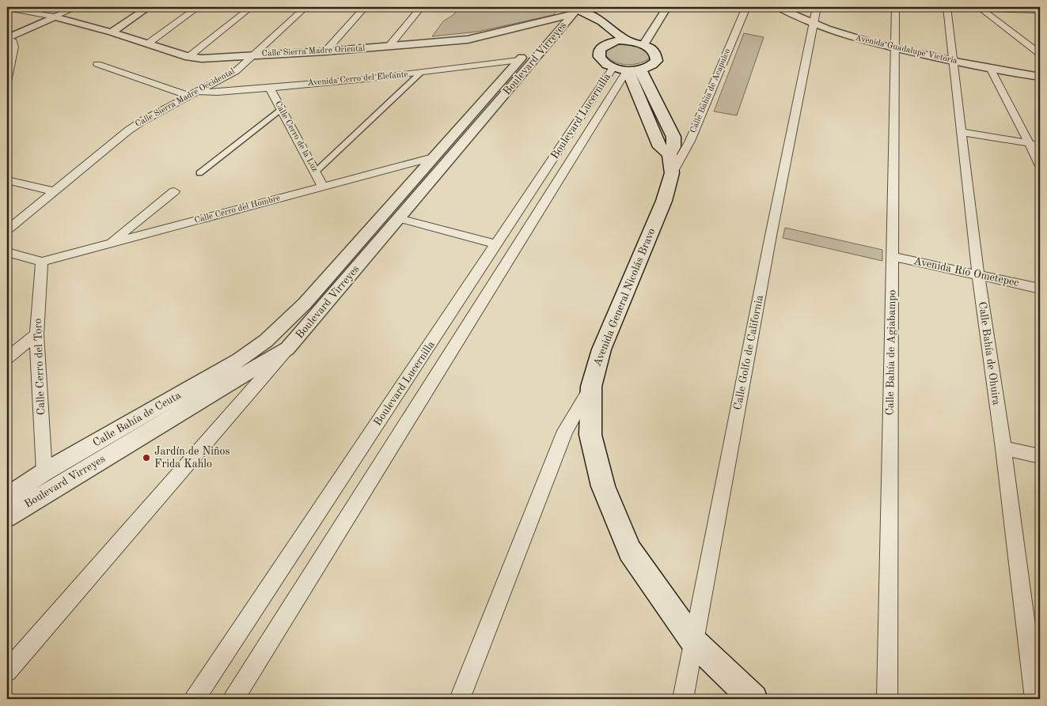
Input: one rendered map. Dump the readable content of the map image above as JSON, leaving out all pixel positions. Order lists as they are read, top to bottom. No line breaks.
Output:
{"streets":{"main road":["Avenida General Nicolás Bravo"],"street":["Avenida Guadalupe Victoria","Calle Sierra Madre Oriental","Boulevard Virreyes","Avenida Cerro del Elefante","Calle Bahía de Acapulco","Calle Sierra Madre Occidental","Boulevard Lucernilla","Calle Cerro de la Luz","Calle Cerro del Hombre","Avenida Río Ometepec","Calle Golfo de California","Calle Bahía de Agiabampo","Calle Bahía de Ohuira","Calle Cerro del Toro","Calle Bahía de Ceuta"]},"crossings":[["Avenida Guadalupe Victoria","Calle Golfo de California"],["Avenida Guadalupe Victoria","Calle Bahía de Agiabampo"],["Avenida Guadalupe Victoria","Calle Bahía de Ohuira"],["Calle Sierra Madre Oriental","Boulevard Virreyes"],["Calle Sierra Madre Oriental","Calle Sierra Madre Occidental"],["Boulevard Virreyes","Avenida Cerro del Elefante"],["Boulevard Virreyes","Calle Cerro del Hombre"],["Boulevard Virreyes","Calle Bahía de Ceuta"],["Avenida Cerro del Elefante","Calle Sierra Madre Occidental"],["Avenida Cerro del Elefante","Calle Cerro de la Luz"],["Calle Bahía de Acapulco","Avenida General Nicolás Bravo"],["Calle Cerro de la Luz","Calle Cerro del Hombre"],["Calle Cerro del Hombre","Calle Cerro del Toro"],["Avenida Río Ometepec","Calle Bahía de Agiabampo"],["Avenida Río Ometepec","Calle Bahía de Ohuira"],["Avenida General Nicolás Bravo","Calle Golfo de California"],["Calle Cerro del Toro","Calle Bahía de Ceuta"]],"places":["Jardín de Niños Frida Kahlo"]}
